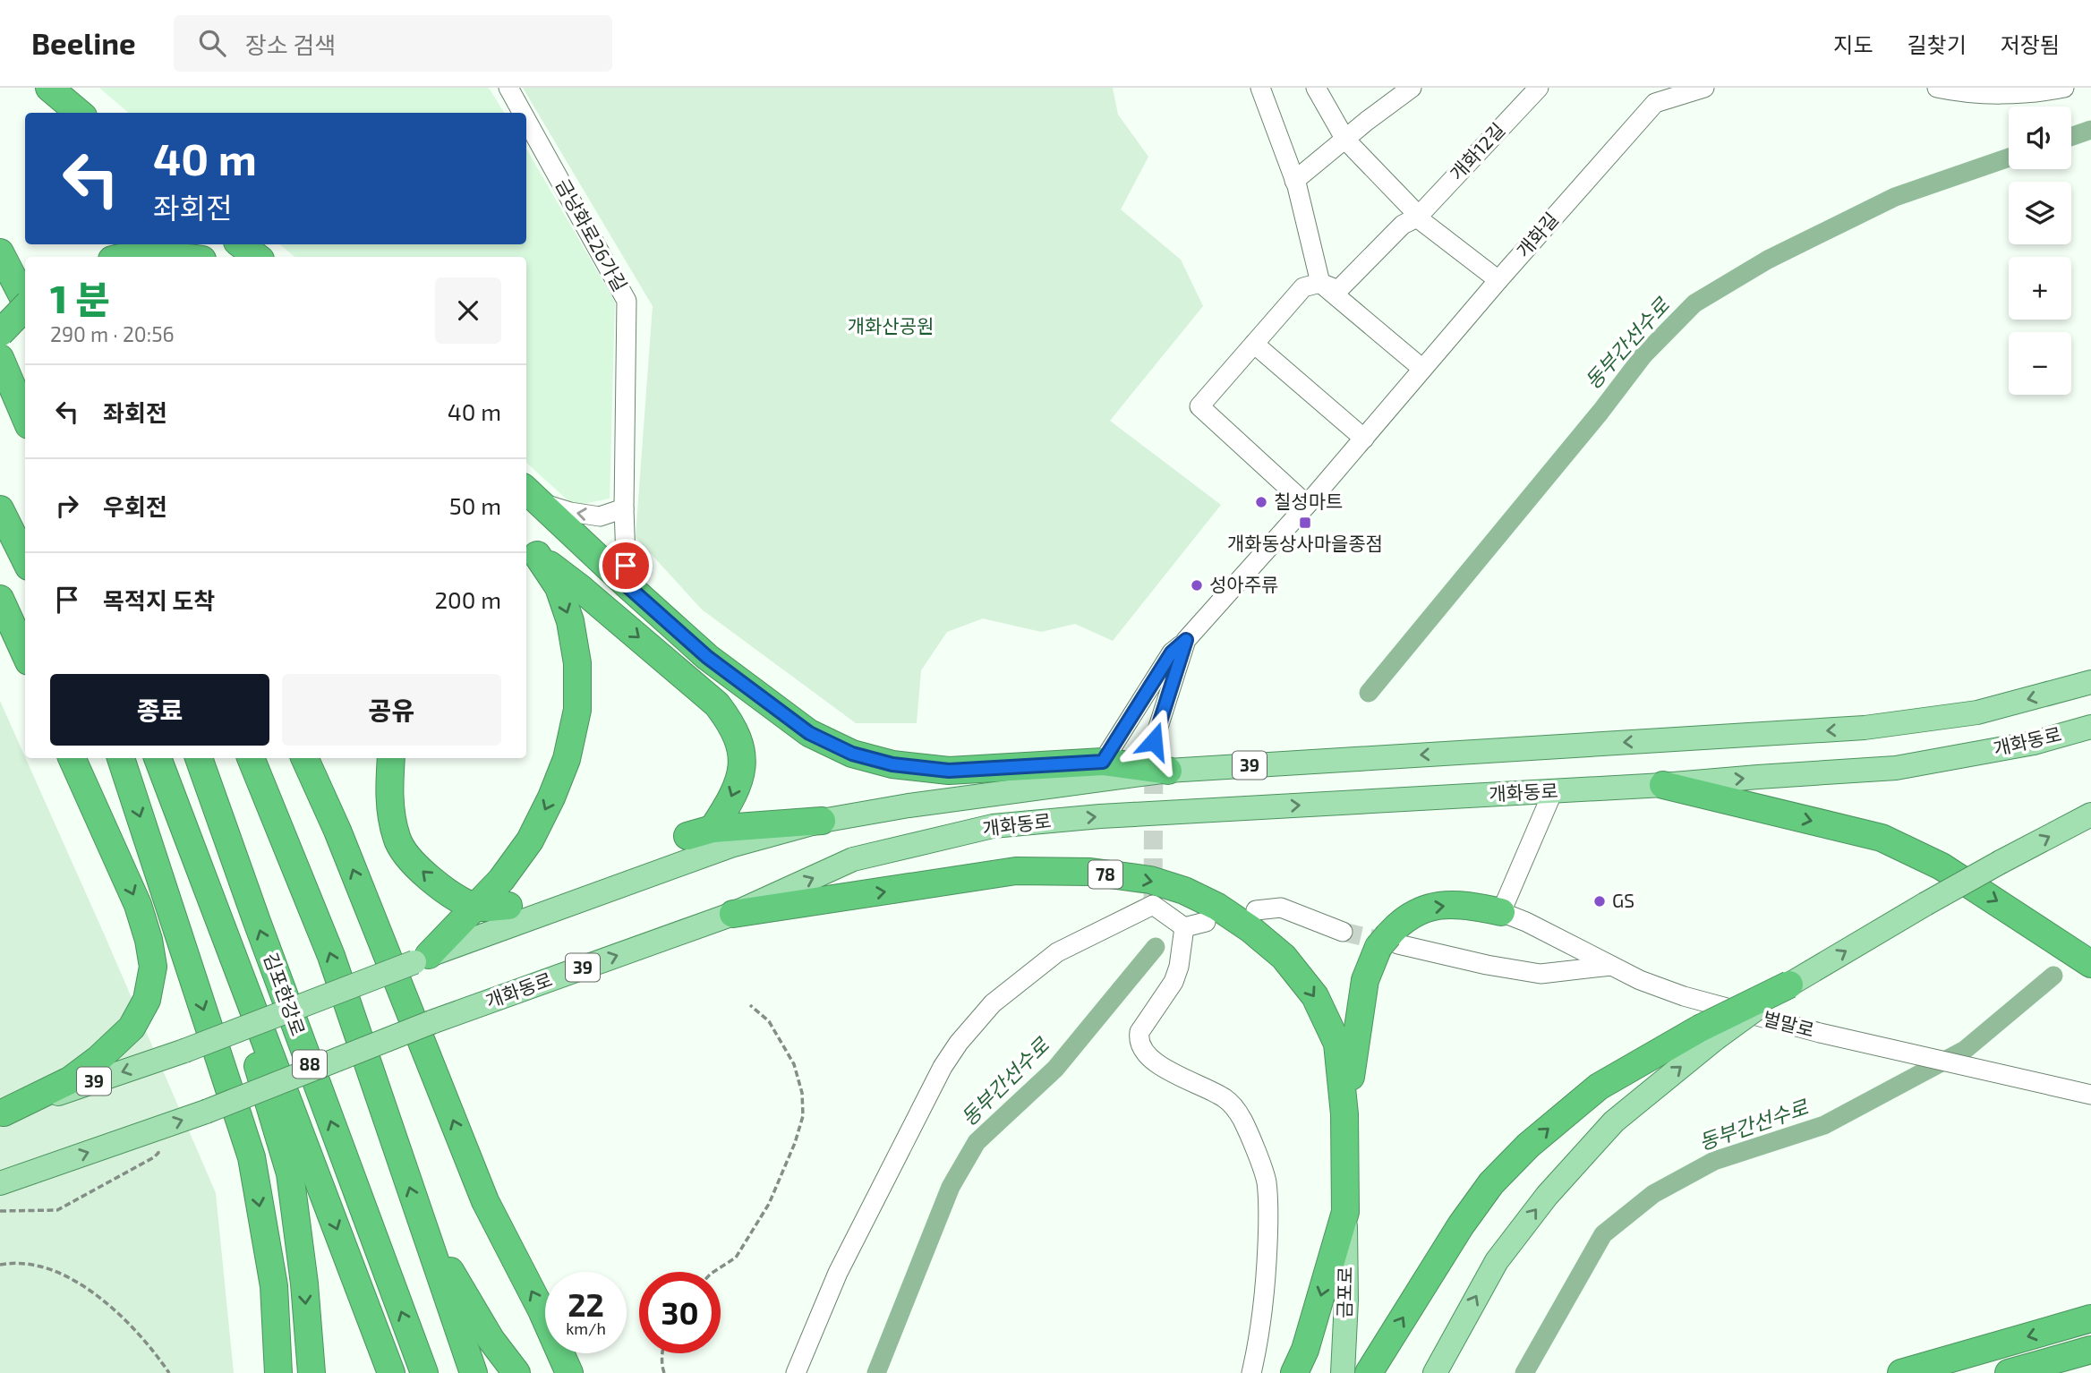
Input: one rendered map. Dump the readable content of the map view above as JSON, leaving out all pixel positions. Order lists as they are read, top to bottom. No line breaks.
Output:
{"streets":{"highway":["78","김포한강로","88"],"main road":["개화동로","39","금포로"],"street":["개화12길","금낭화로26가길","개화길","벌말로"]},"crossings":[["개화12길","개화길"],["개화동로","78"],["78","금포로"],["김포한강로","88"]],"water":["동부간선수로"],"parks":["개화산공원"],"places":{"other":["칠성마트","성아주류","GS"],"transit":["개화동상사마을종점"]},"page":{"header":"Beeline","search":"장소 검색","nav":["지도","길찾기","저장됨"],"map_buttons":["+","−"],"turn":["40 m","좌회전"],"heading":["1 분","290 m · 20:56"],"list":[{"name":"좌회전","value":"40 m"},{"name":"우회전","value":"50 m"},{"name":"목적지 도착","value":"200 m"}],"buttons":["종료","공유"],"speed":"22 km/h","limit":"30"}}
